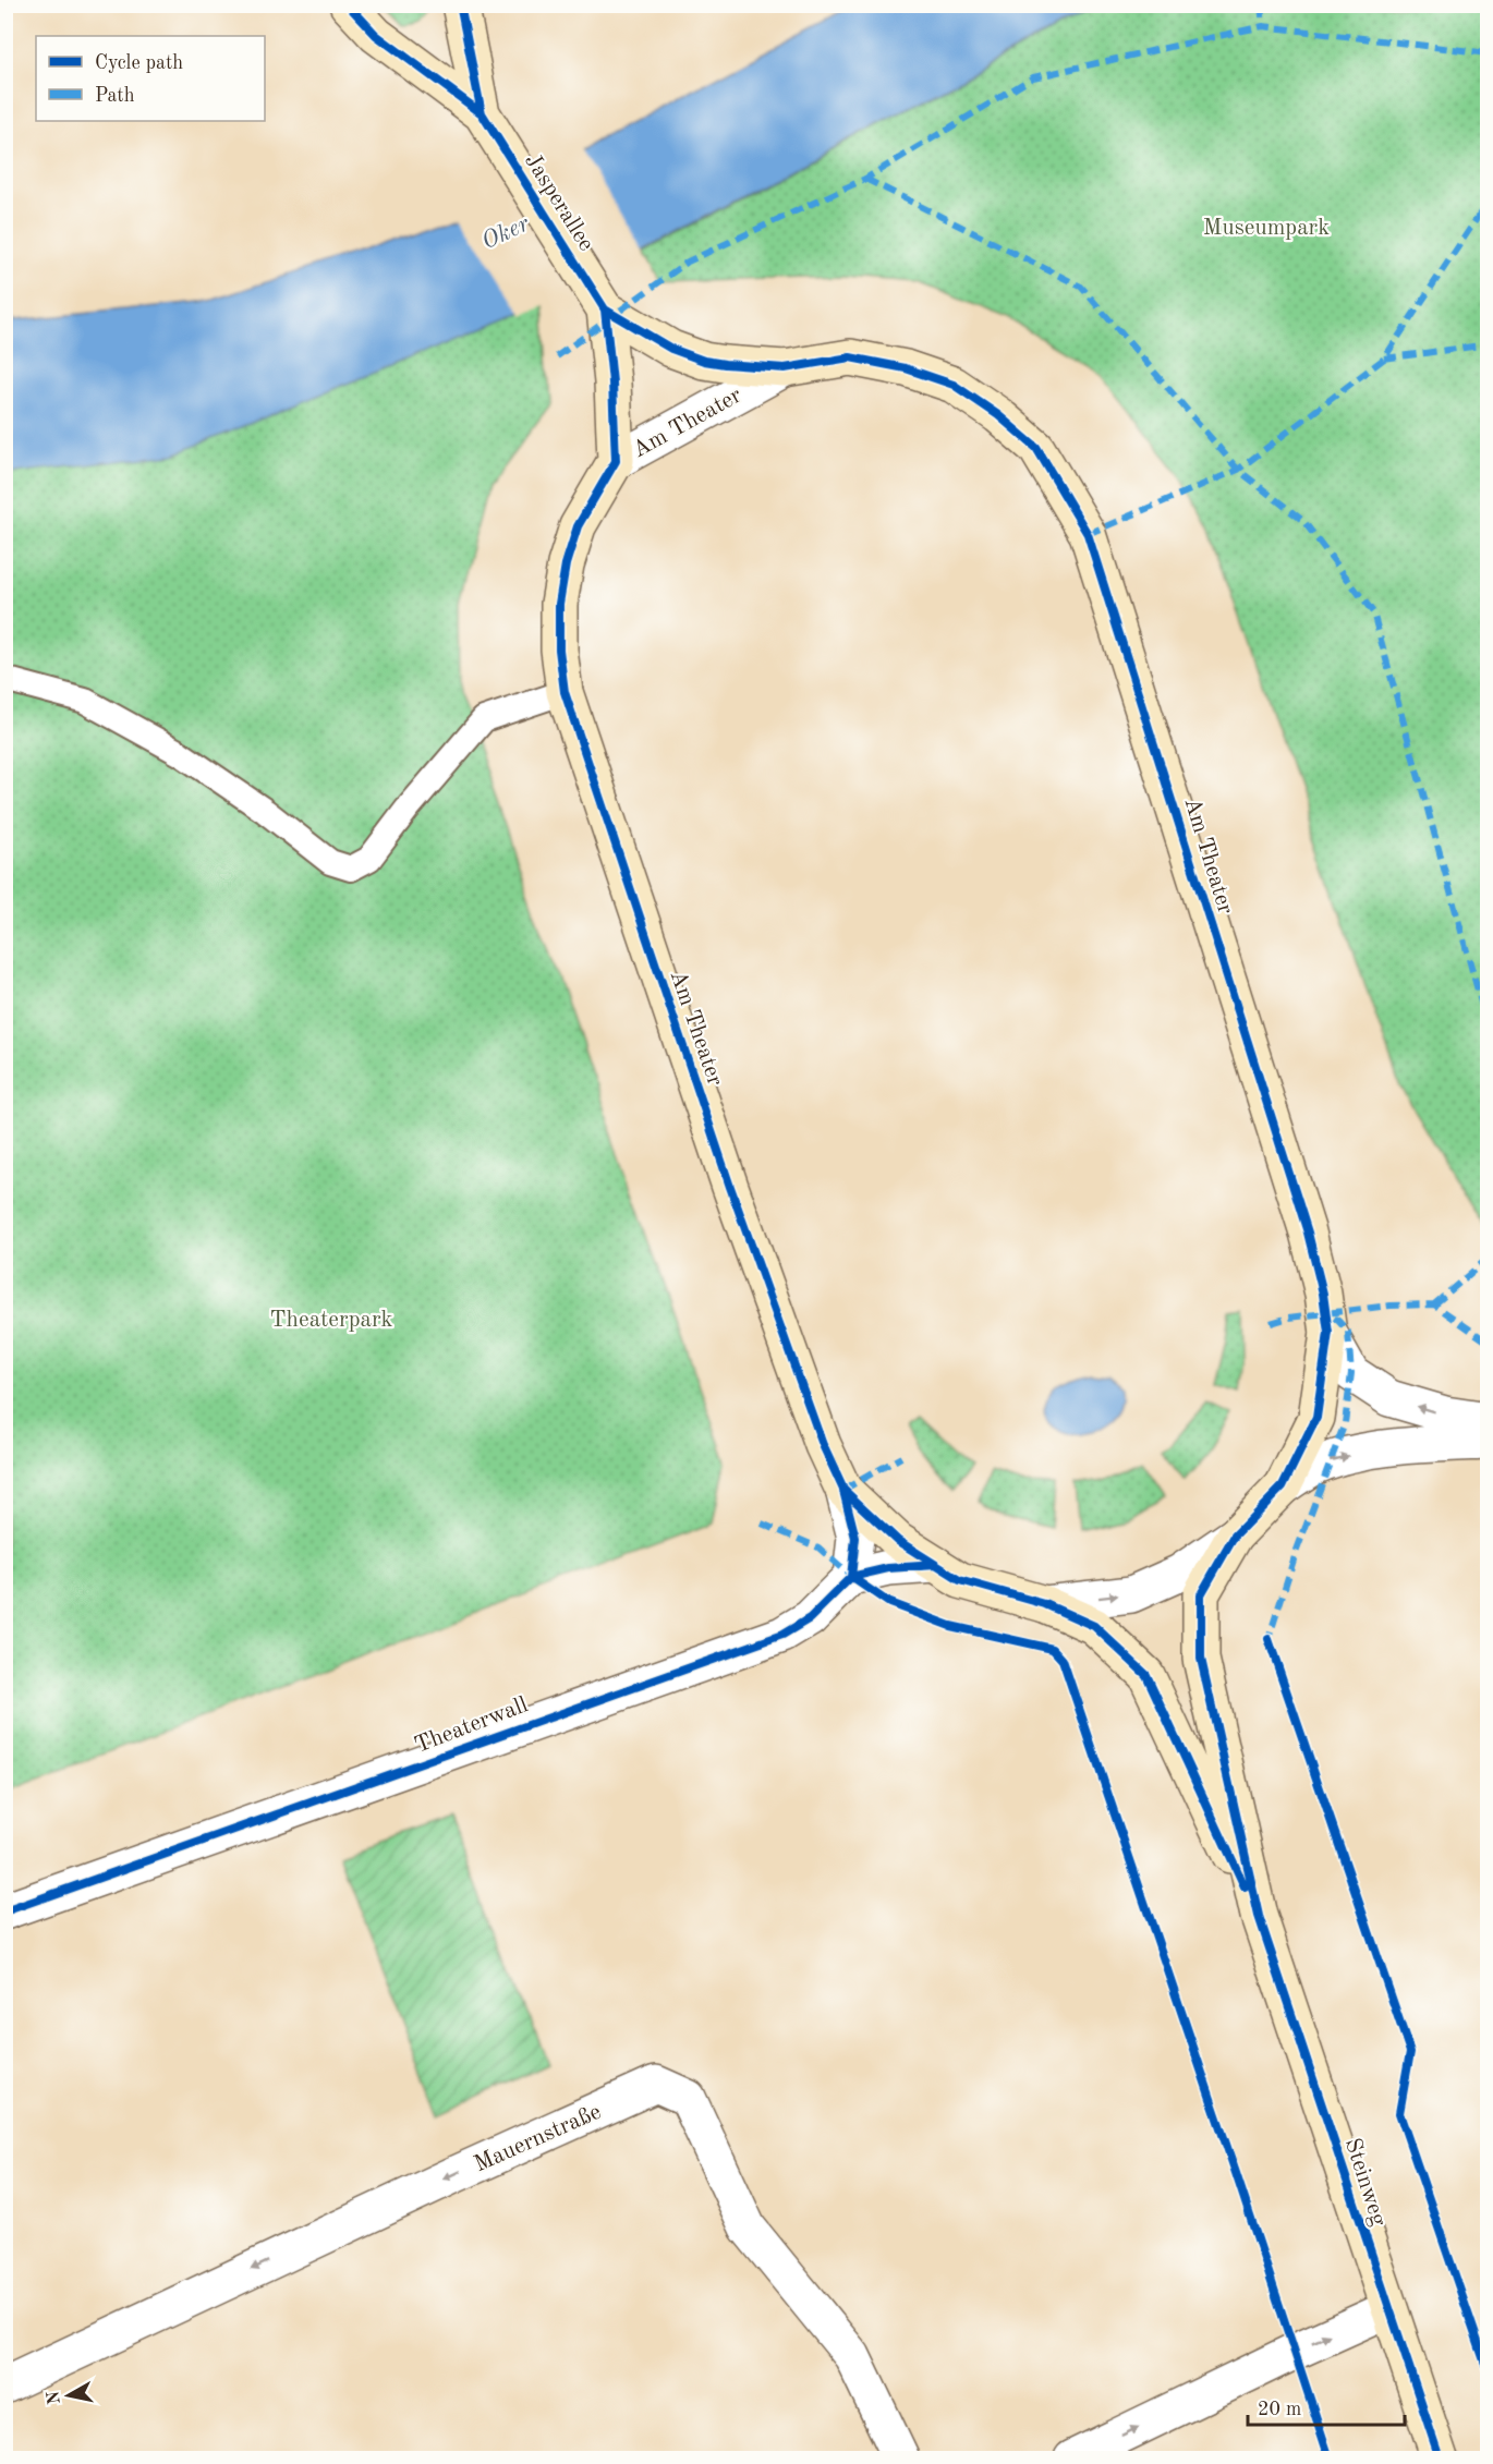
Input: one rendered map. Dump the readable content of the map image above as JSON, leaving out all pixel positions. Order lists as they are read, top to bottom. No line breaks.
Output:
{"streets":{"street":["Jasperallee","Am Theater","Theaterwall","Mauernstraße","Steinweg"]},"crossings":[["Jasperallee","Am Theater"],["Am Theater","Steinweg"]],"water":["Oker"],"parks":["Museumpark","Theaterpark"],"legend":["Cycle path","Path"],"scale_bar":"20 m","north":"left"}
